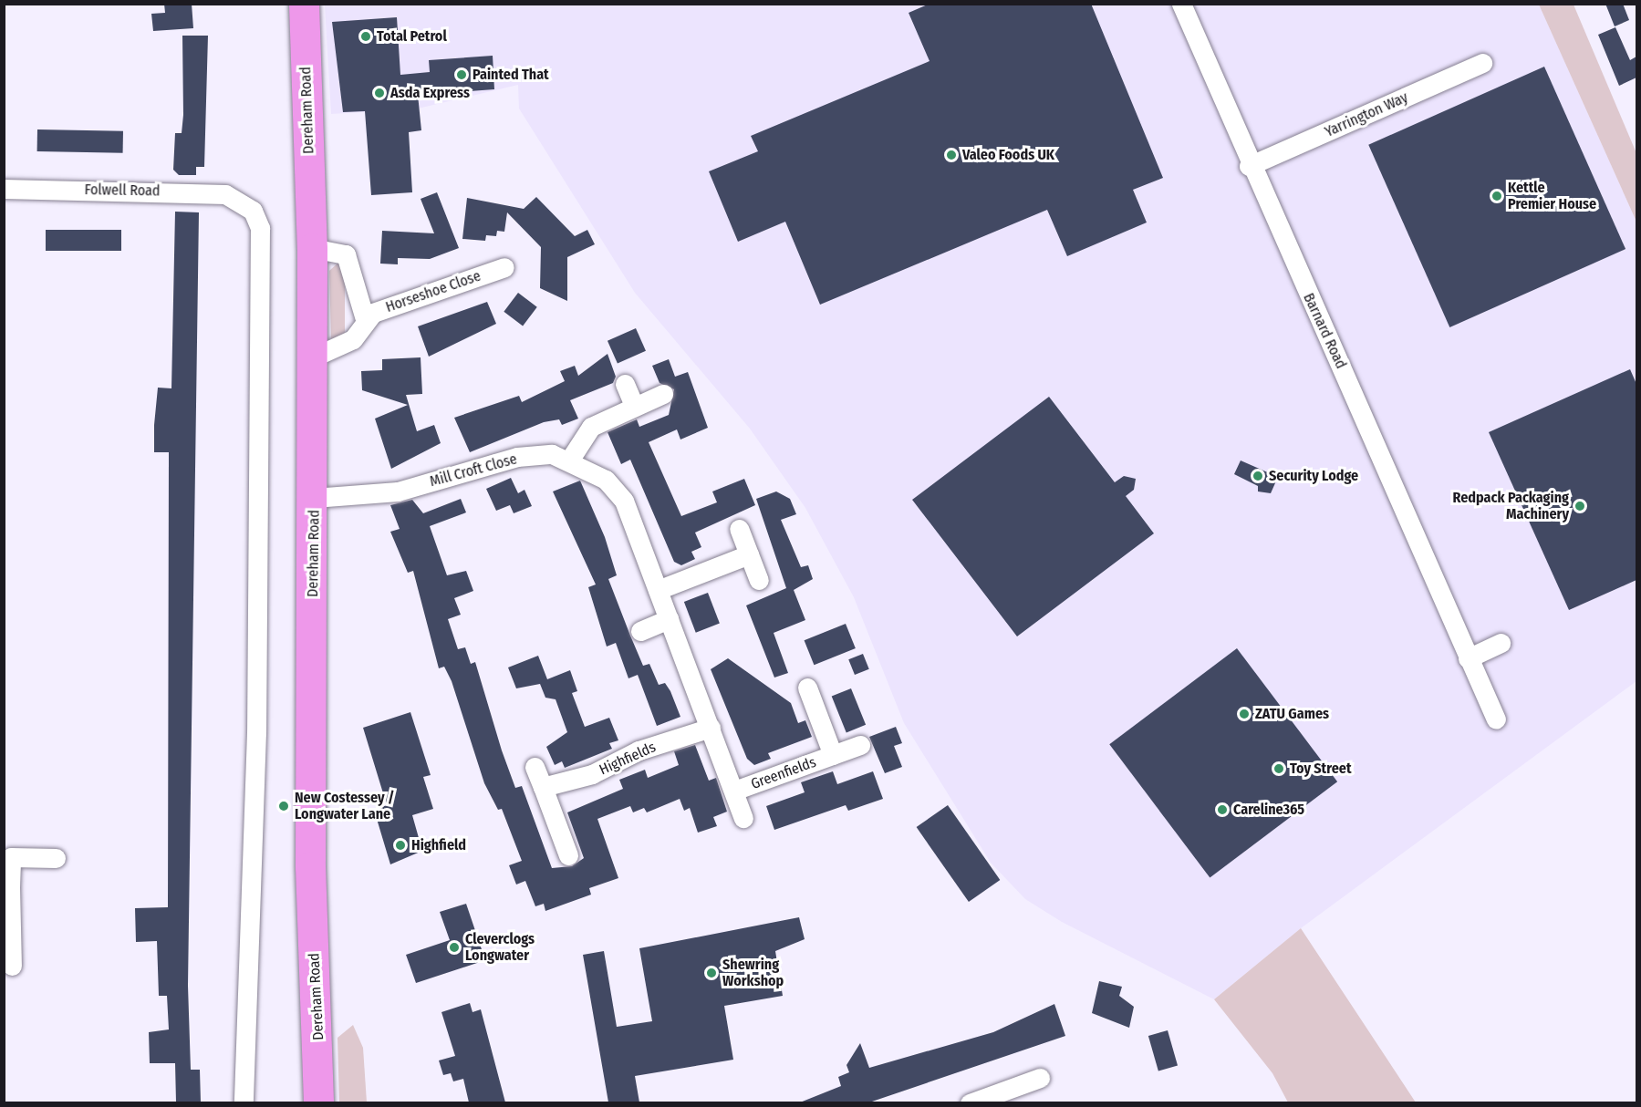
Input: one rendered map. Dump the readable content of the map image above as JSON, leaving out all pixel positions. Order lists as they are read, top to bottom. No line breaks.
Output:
{"streets":{"highway":["Dereham Road"],"street":["Yarrington Way","Folwell Road","Horseshoe Close","Barnard Road","Mill Croft Close","Highfields","Greenfields"]},"crossings":[["Dereham Road","Horseshoe Close"],["Dereham Road","Mill Croft Close"],["Yarrington Way","Barnard Road"],["Mill Croft Close","Highfields"],["Mill Croft Close","Greenfields"]],"places":["Total Petrol","Painted That","Asda Express","Valeo Foods UK","Kettle Premier House","Security Lodge","Redpack Packaging Machinery","ZATU Games","Toy Street","New Costessey / Longwater Lane","Careline365","Highfield","Cleverclogs Longwater","Shewring Workshop"]}
